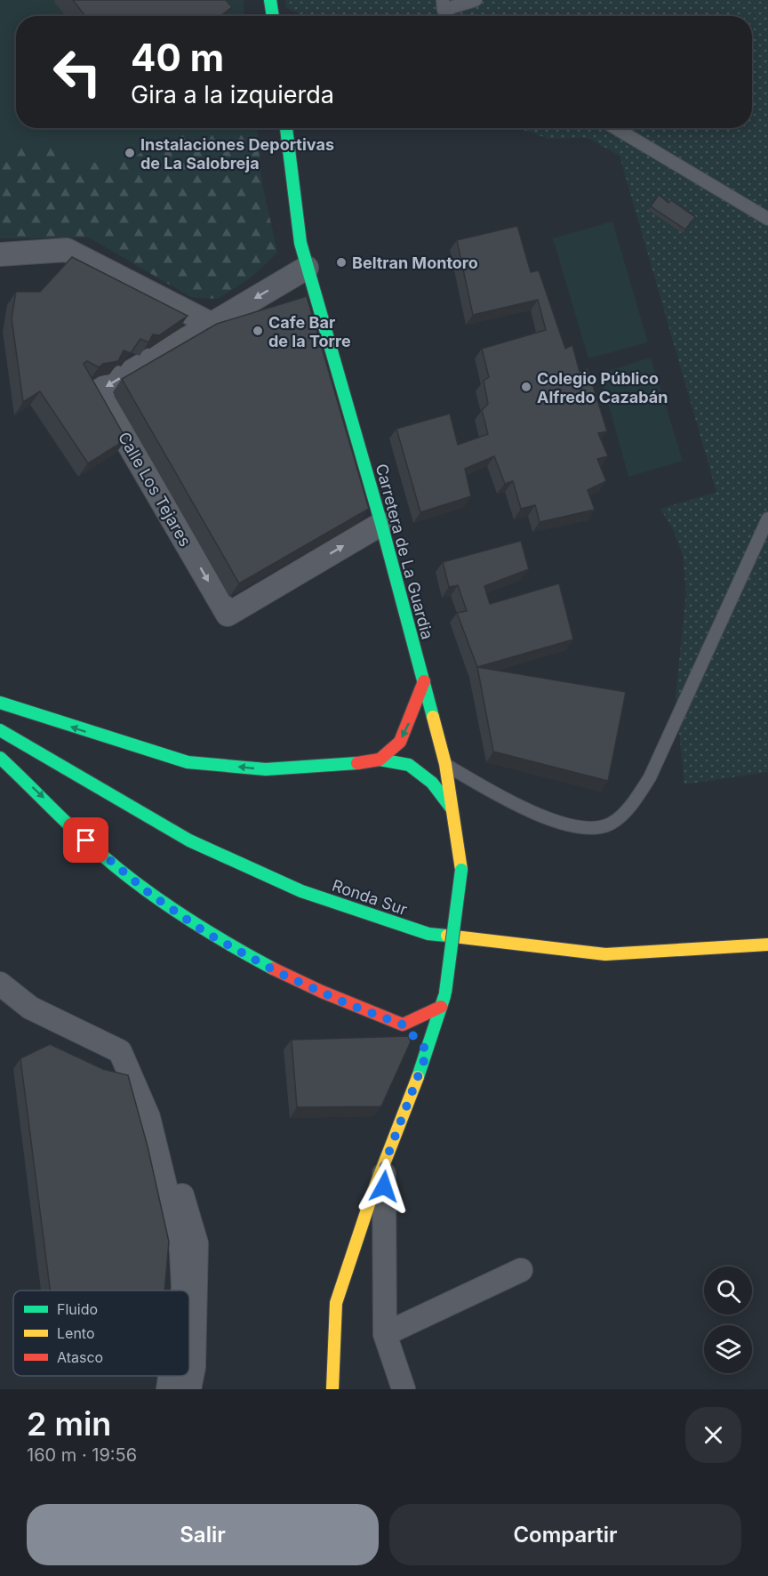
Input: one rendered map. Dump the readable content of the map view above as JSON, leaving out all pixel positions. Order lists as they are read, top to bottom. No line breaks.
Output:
{"streets":{"main road":["Carretera de La Guardia","Ronda Sur"],"street":["Calle Los Tejares"]},"crossings":[["Calle Los Tejares","Carretera de La Guardia"]],"places":["Instalaciones Deportivas de La Salobreja","Beltran Montoro","Cafe Bar de la Torre","Colegio Público Alfredo Cazabán"],"legend":["Fluido","Lento","Atasco"],"page":{"turn":["40 m","Gira a la izquierda"],"heading":["2 min","160 m · 19:56"],"buttons":["Salir","Compartir"]}}
